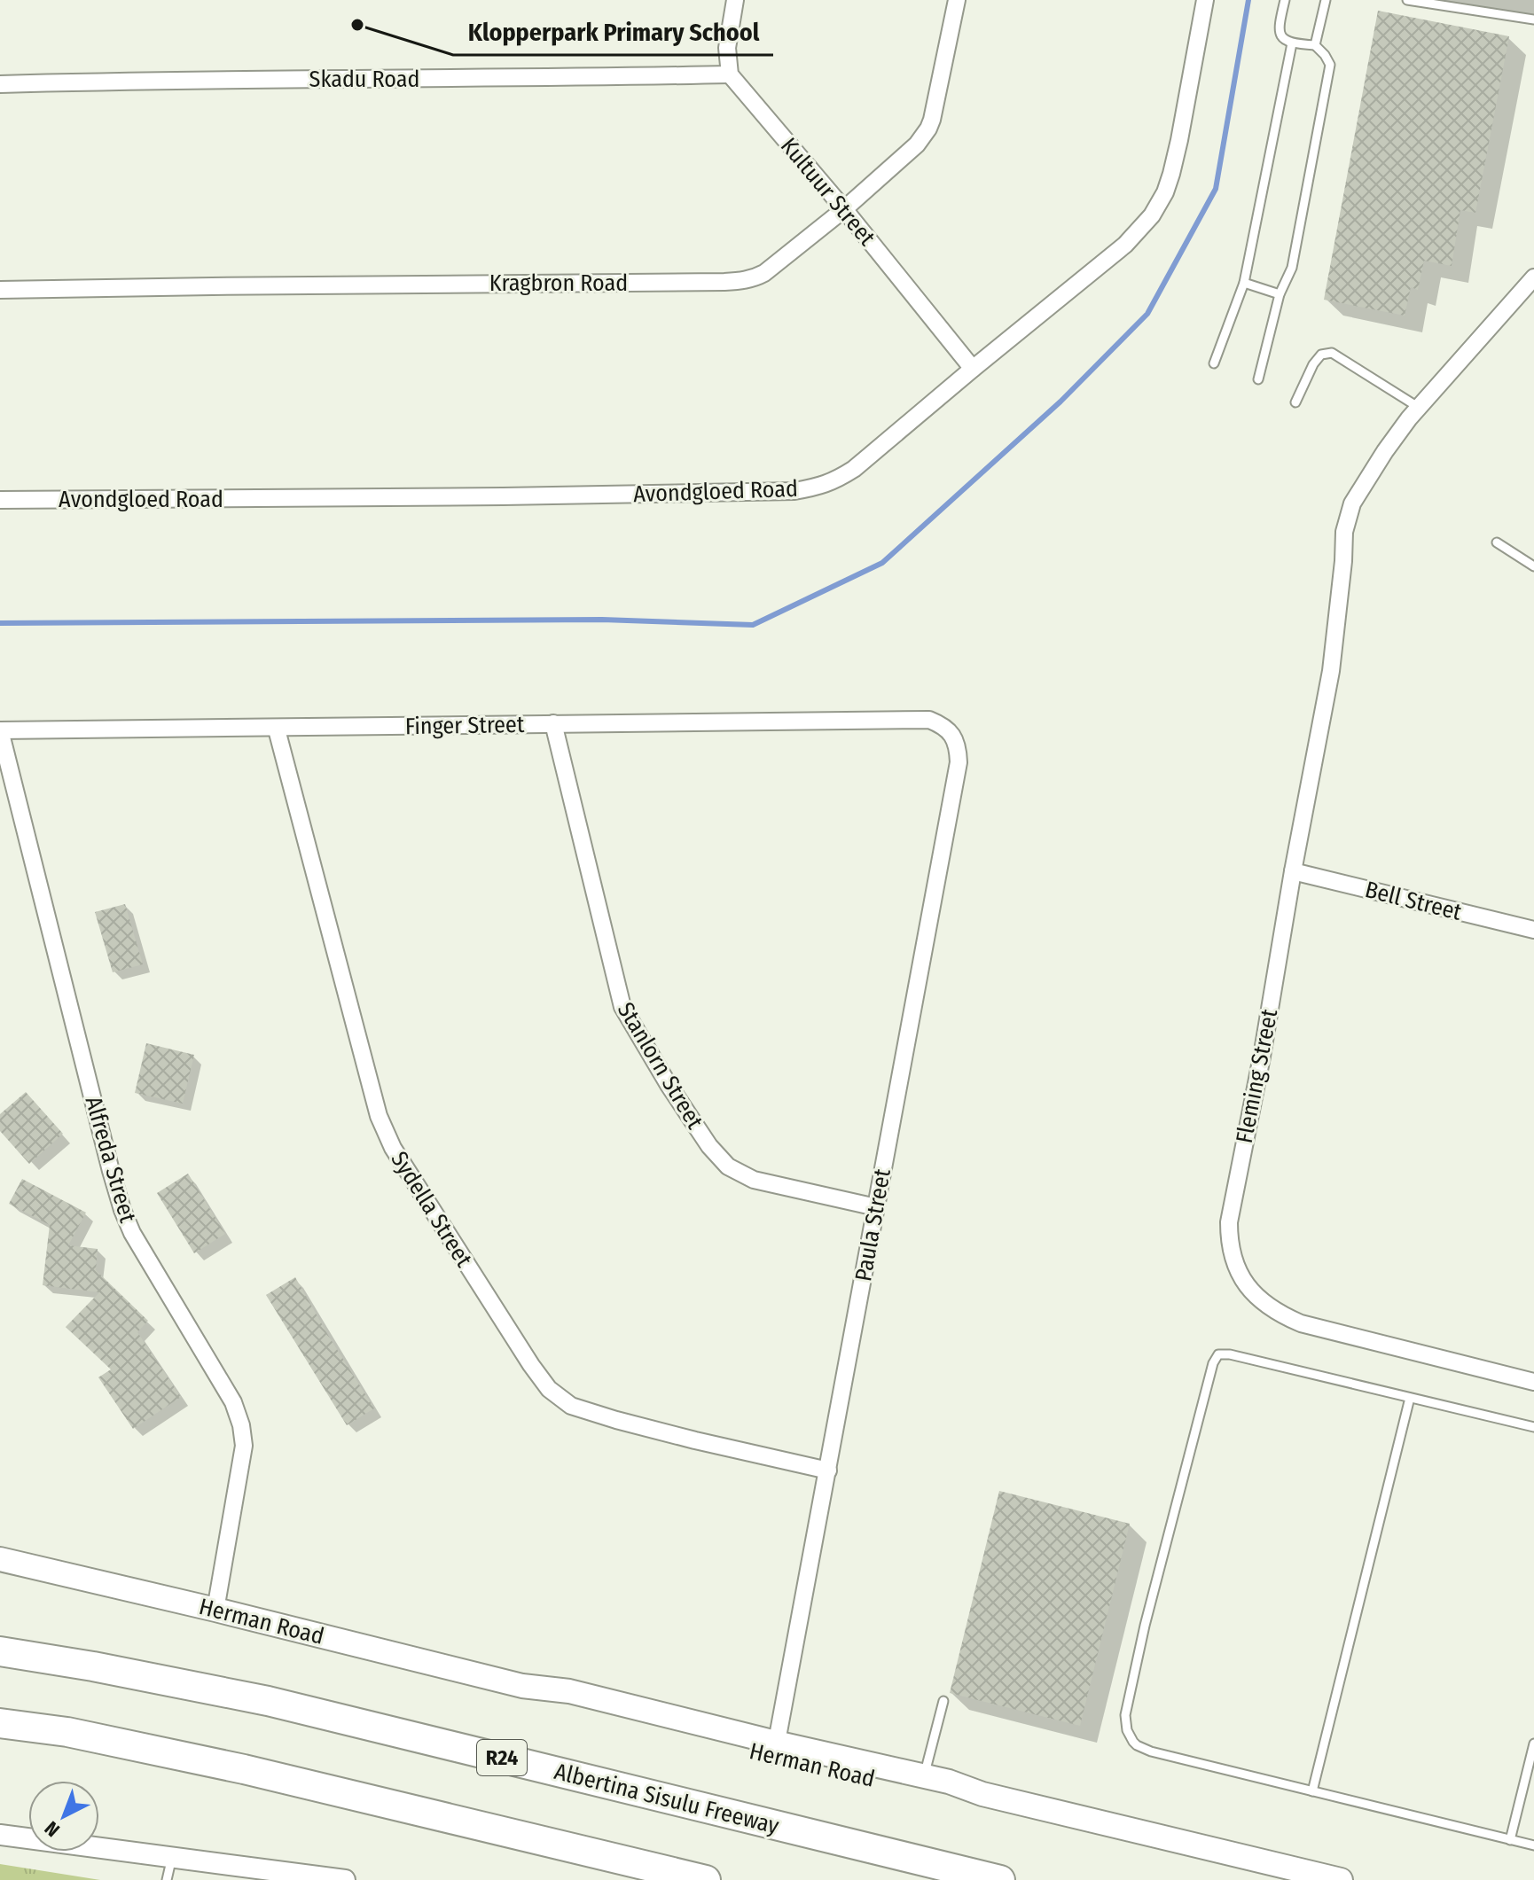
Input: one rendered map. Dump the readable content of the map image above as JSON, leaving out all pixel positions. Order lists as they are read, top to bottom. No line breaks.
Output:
{"streets":{"highway":["R24","Albertina Sisulu Freeway"],"main road":["Herman Road"],"street":["Skadu Road","Kultuur Street","Kragbron Road","Avondgloed Road","Finger Street","Bell Street","Stanlorn Street","Fleming Street","Alfreda Street","Sydella Street","Paula Street"]},"crossings":[["Skadu Road","Kultuur Street"],["Kultuur Street","Kragbron Road"],["Kultuur Street","Avondgloed Road"],["Finger Street","Stanlorn Street"],["Finger Street","Alfreda Street"],["Finger Street","Sydella Street"],["Finger Street","Paula Street"],["Bell Street","Fleming Street"],["Stanlorn Street","Paula Street"],["Alfreda Street","Herman Road"],["Sydella Street","Paula Street"],["Paula Street","Herman Road"]],"places":["Klopperpark Primary School"],"north":"bottom left"}
